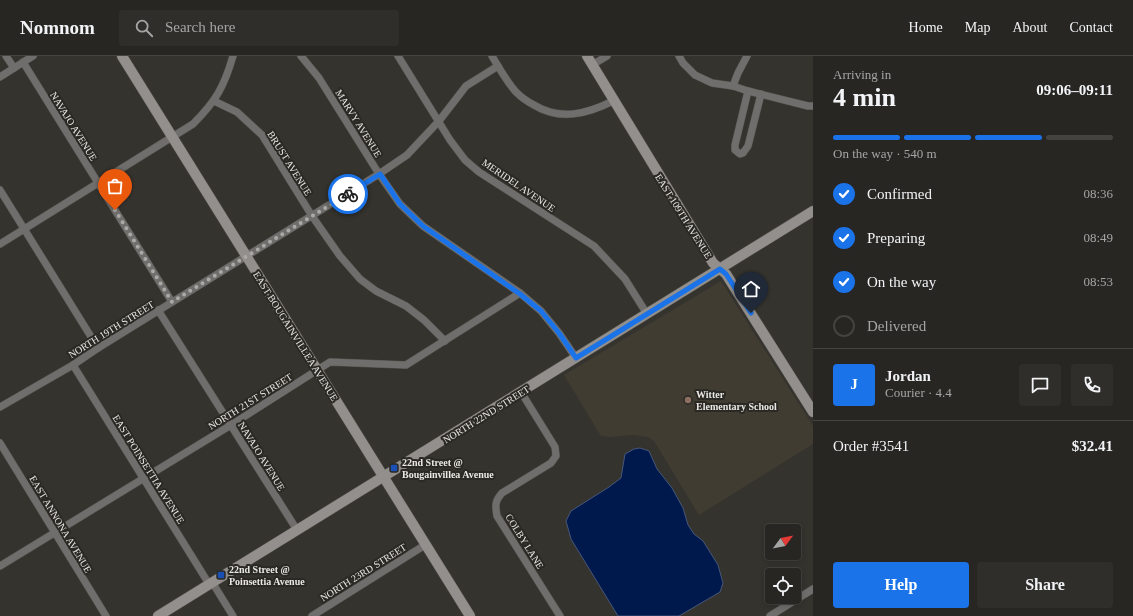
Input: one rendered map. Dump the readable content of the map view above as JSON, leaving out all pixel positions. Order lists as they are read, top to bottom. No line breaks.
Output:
{"streets":{"street":["MARVY AVENUE","NAVAJO AVENUE","BRUST AVENUE","MERIDEL AVENUE","EAST 109TH AVENUE","NORTH 19TH STREET","EAST BOUGAINVILLEA AVENUE","NORTH 21ST STREET","NORTH 22ND STREET","EAST POINSETTIA AVENUE","EAST ANNONA AVENUE","COLBY LANE","NORTH 23RD STREET"]},"crossings":[["MARVY AVENUE","NORTH 19TH STREET"],["MARVY AVENUE","NORTH 21ST STREET"],["MARVY AVENUE","NORTH 22ND STREET"],["NAVAJO AVENUE","NORTH 19TH STREET"],["NAVAJO AVENUE","NORTH 21ST STREET"],["NAVAJO AVENUE","NORTH 22ND STREET"],["BRUST AVENUE","NORTH 19TH STREET"],["BRUST AVENUE","NORTH 21ST STREET"],["MERIDEL AVENUE","NORTH 19TH STREET"],["MERIDEL AVENUE","NORTH 22ND STREET"],["EAST 109TH AVENUE","NORTH 22ND STREET"],["NORTH 19TH STREET","EAST BOUGAINVILLEA AVENUE"],["NORTH 19TH STREET","EAST POINSETTIA AVENUE"],["EAST BOUGAINVILLEA AVENUE","NORTH 21ST STREET"],["EAST BOUGAINVILLEA AVENUE","NORTH 22ND STREET"],["EAST BOUGAINVILLEA AVENUE","NORTH 23RD STREET"],["NORTH 21ST STREET","EAST POINSETTIA AVENUE"],["NORTH 21ST STREET","EAST ANNONA AVENUE"],["NORTH 22ND STREET","EAST POINSETTIA AVENUE"],["NORTH 22ND STREET","COLBY LANE"]],"places":{"other":["Witter Elementary School"],"transit":["22nd Street @ Bougainvillea Avenue","22nd Street @ Poinsettia Avenue"]},"north":"top right","page":{"header":"Nomnom","search":"Search here","nav":["Home","Map","About","Contact"],"heading":["4 min","Arriving in","09:06–09:11"],"panel":["Jordan","Courier · 4.4","Order #3541","$32.41"],"bar":"On the way · 540 m","list":[["Confirmed","08:36"],["Preparing","08:49"],["On the way","08:53"],"Delivered"],"round":"J","buttons":["Help","Share"]}}
